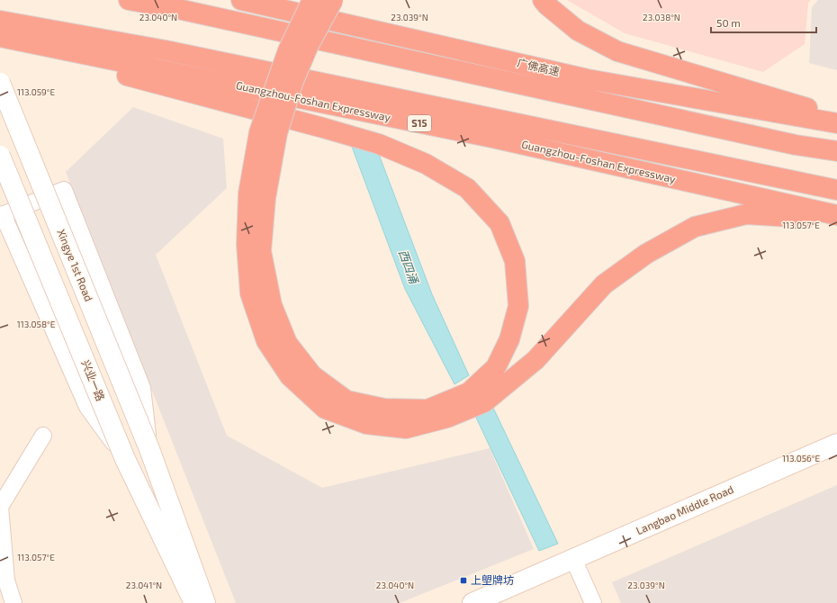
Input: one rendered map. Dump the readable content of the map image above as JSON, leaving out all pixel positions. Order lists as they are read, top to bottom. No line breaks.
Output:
{"streets":{"highway":["广佛高速","Guangzhou-Foshan Expressway","S15"],"main road":["Xingye 1st Road","兴业一路","Langbao Middle Road"]},"water":["西四涌"],"places":{"transit":["上塱牌坊"]},"scale_bar":"50 m","coordinates":["23.040°N","23.039°N","23.038°N","113.059°E","113.057°E","113.058°E","113.056°E","23.041°N"]}
